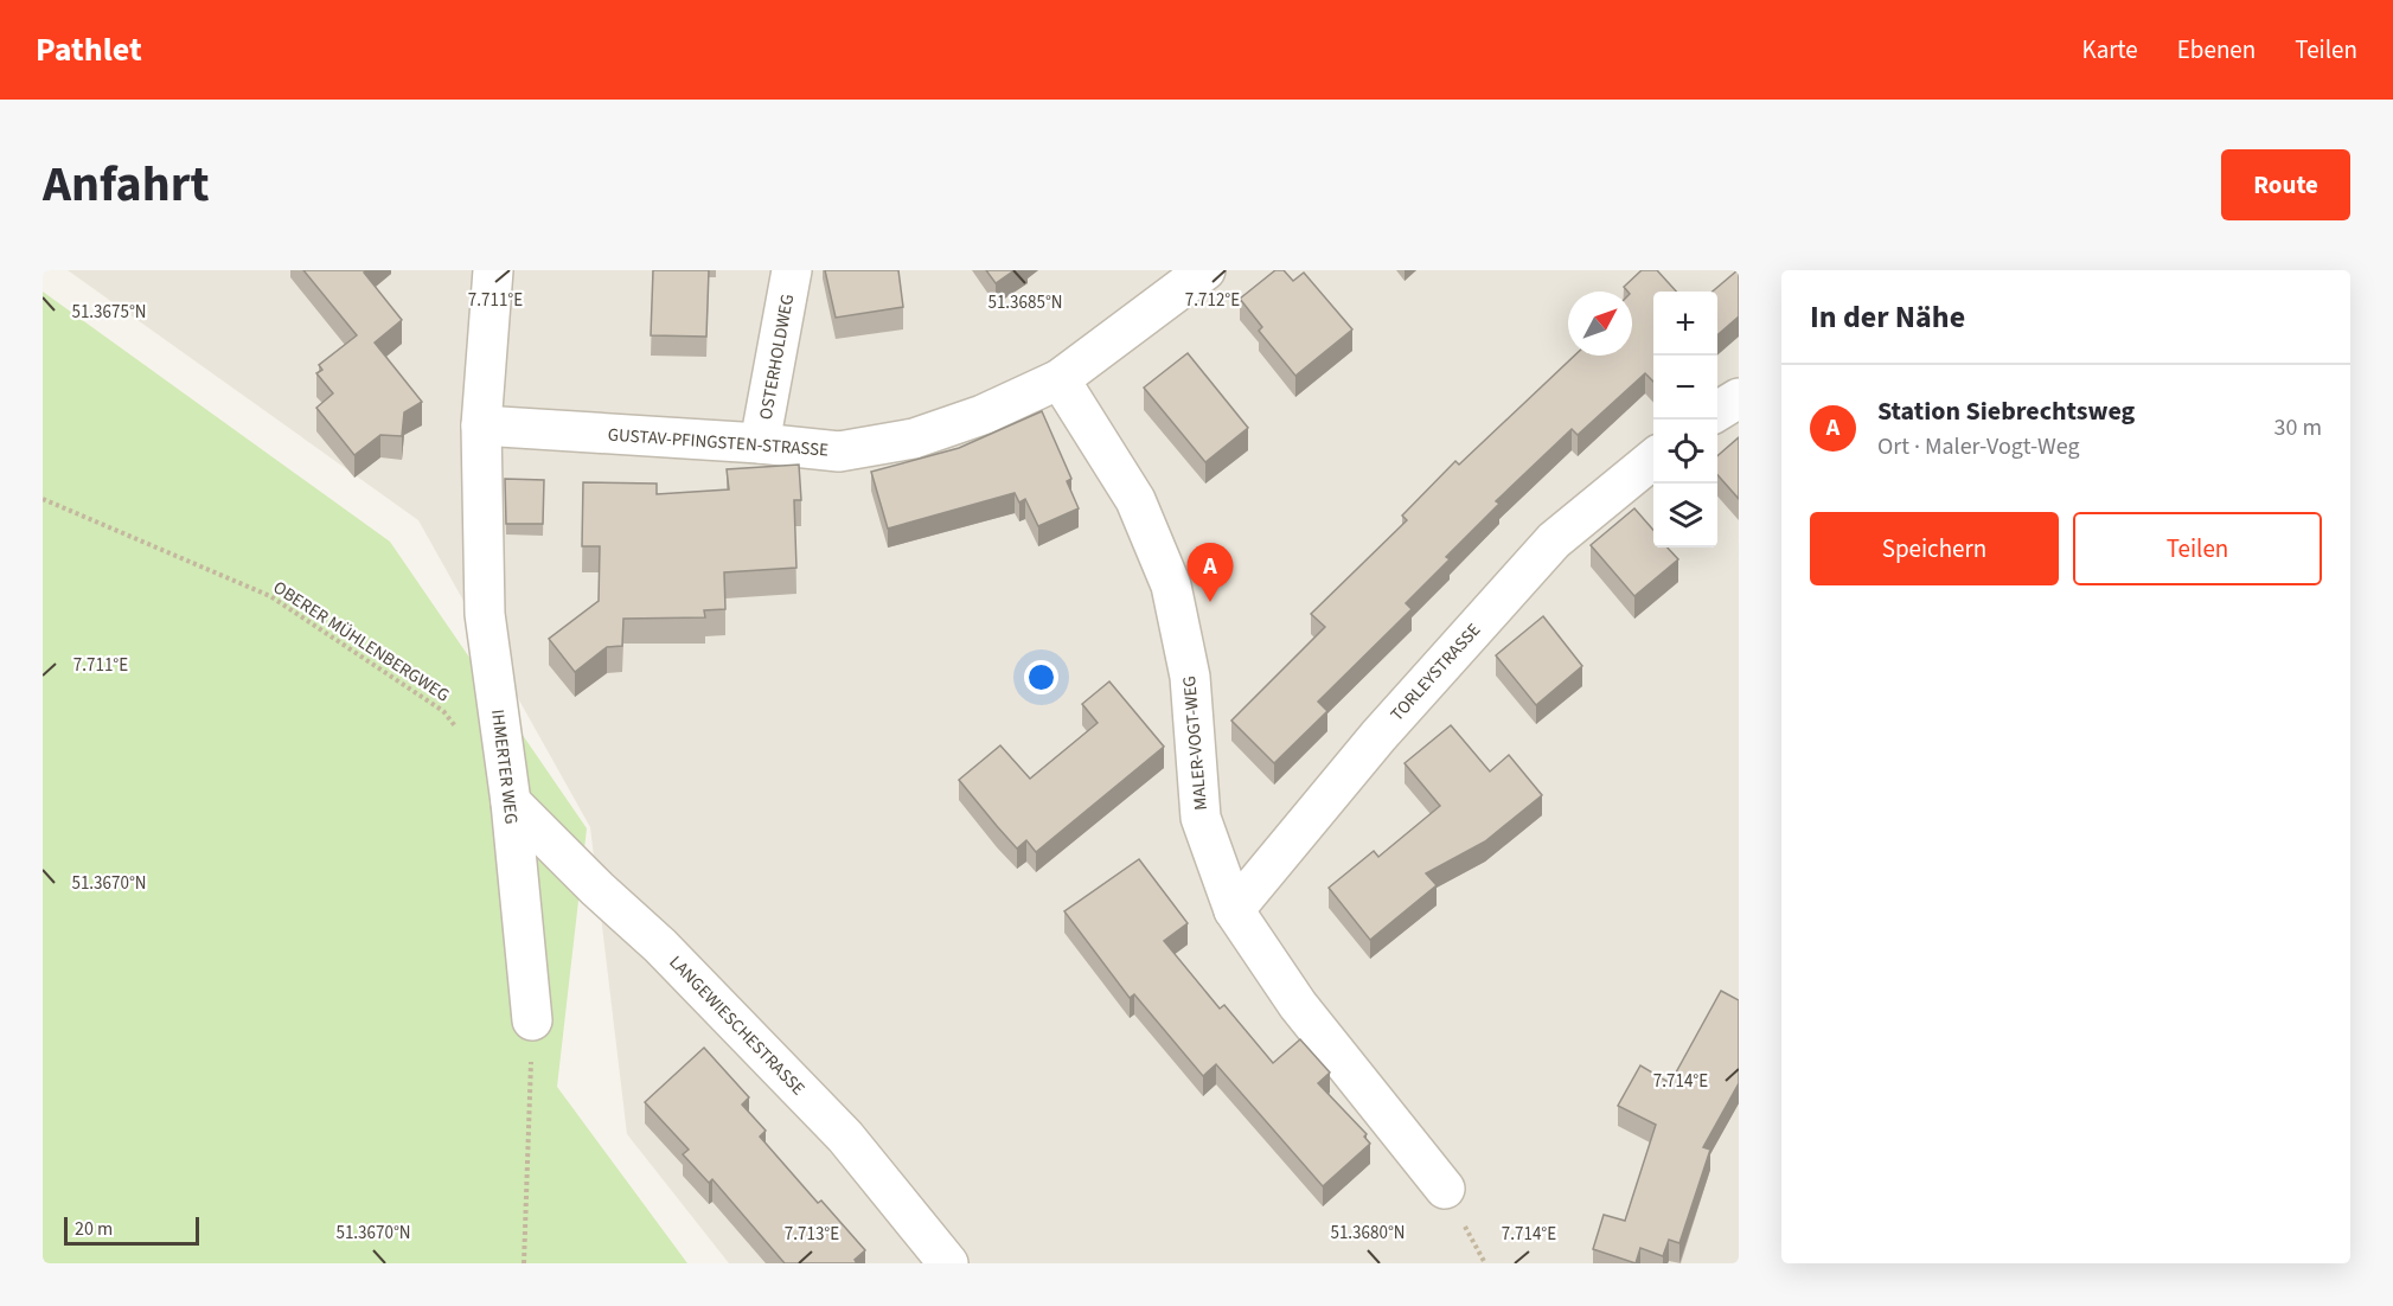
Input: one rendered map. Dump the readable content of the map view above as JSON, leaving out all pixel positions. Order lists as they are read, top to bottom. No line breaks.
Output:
{"streets":{"street":["OSTERHOLDWEG","GUSTAV-PFINGSTEN-STRASSE","TORLEYSTRASSE","MALER-VOGT-WEG","IHMERTER WEG","LANGEWIESCHESTRASSE"],"path":["OBERER MÜHLENBERGWEG"]},"crossings":[["OSTERHOLDWEG","GUSTAV-PFINGSTEN-STRASSE"],["GUSTAV-PFINGSTEN-STRASSE","MALER-VOGT-WEG"],["GUSTAV-PFINGSTEN-STRASSE","IHMERTER WEG"],["TORLEYSTRASSE","MALER-VOGT-WEG"],["IHMERTER WEG","LANGEWIESCHESTRASSE"]],"scale_bar":"20 m","north":"top right","page":{"header":"Pathlet","nav":["Karte","Ebenen","Teilen"],"title":"Anfahrt","buttons":["Route",["Speichern","Teilen"]],"heading":"In der Nähe","map_buttons":["+","−"],"list":[{"mark":"A","name":"Station Siebrechtsweg","note":"Ort · Maler-Vogt-Weg","value":"30 m"}],"pins":"A","scale":"20 m"},"coordinates":["7.711°E","7.712°E","51.3685°N","51.3675°N","51.3670°N","7.714°E","51.3680°N","7.713°E"]}
